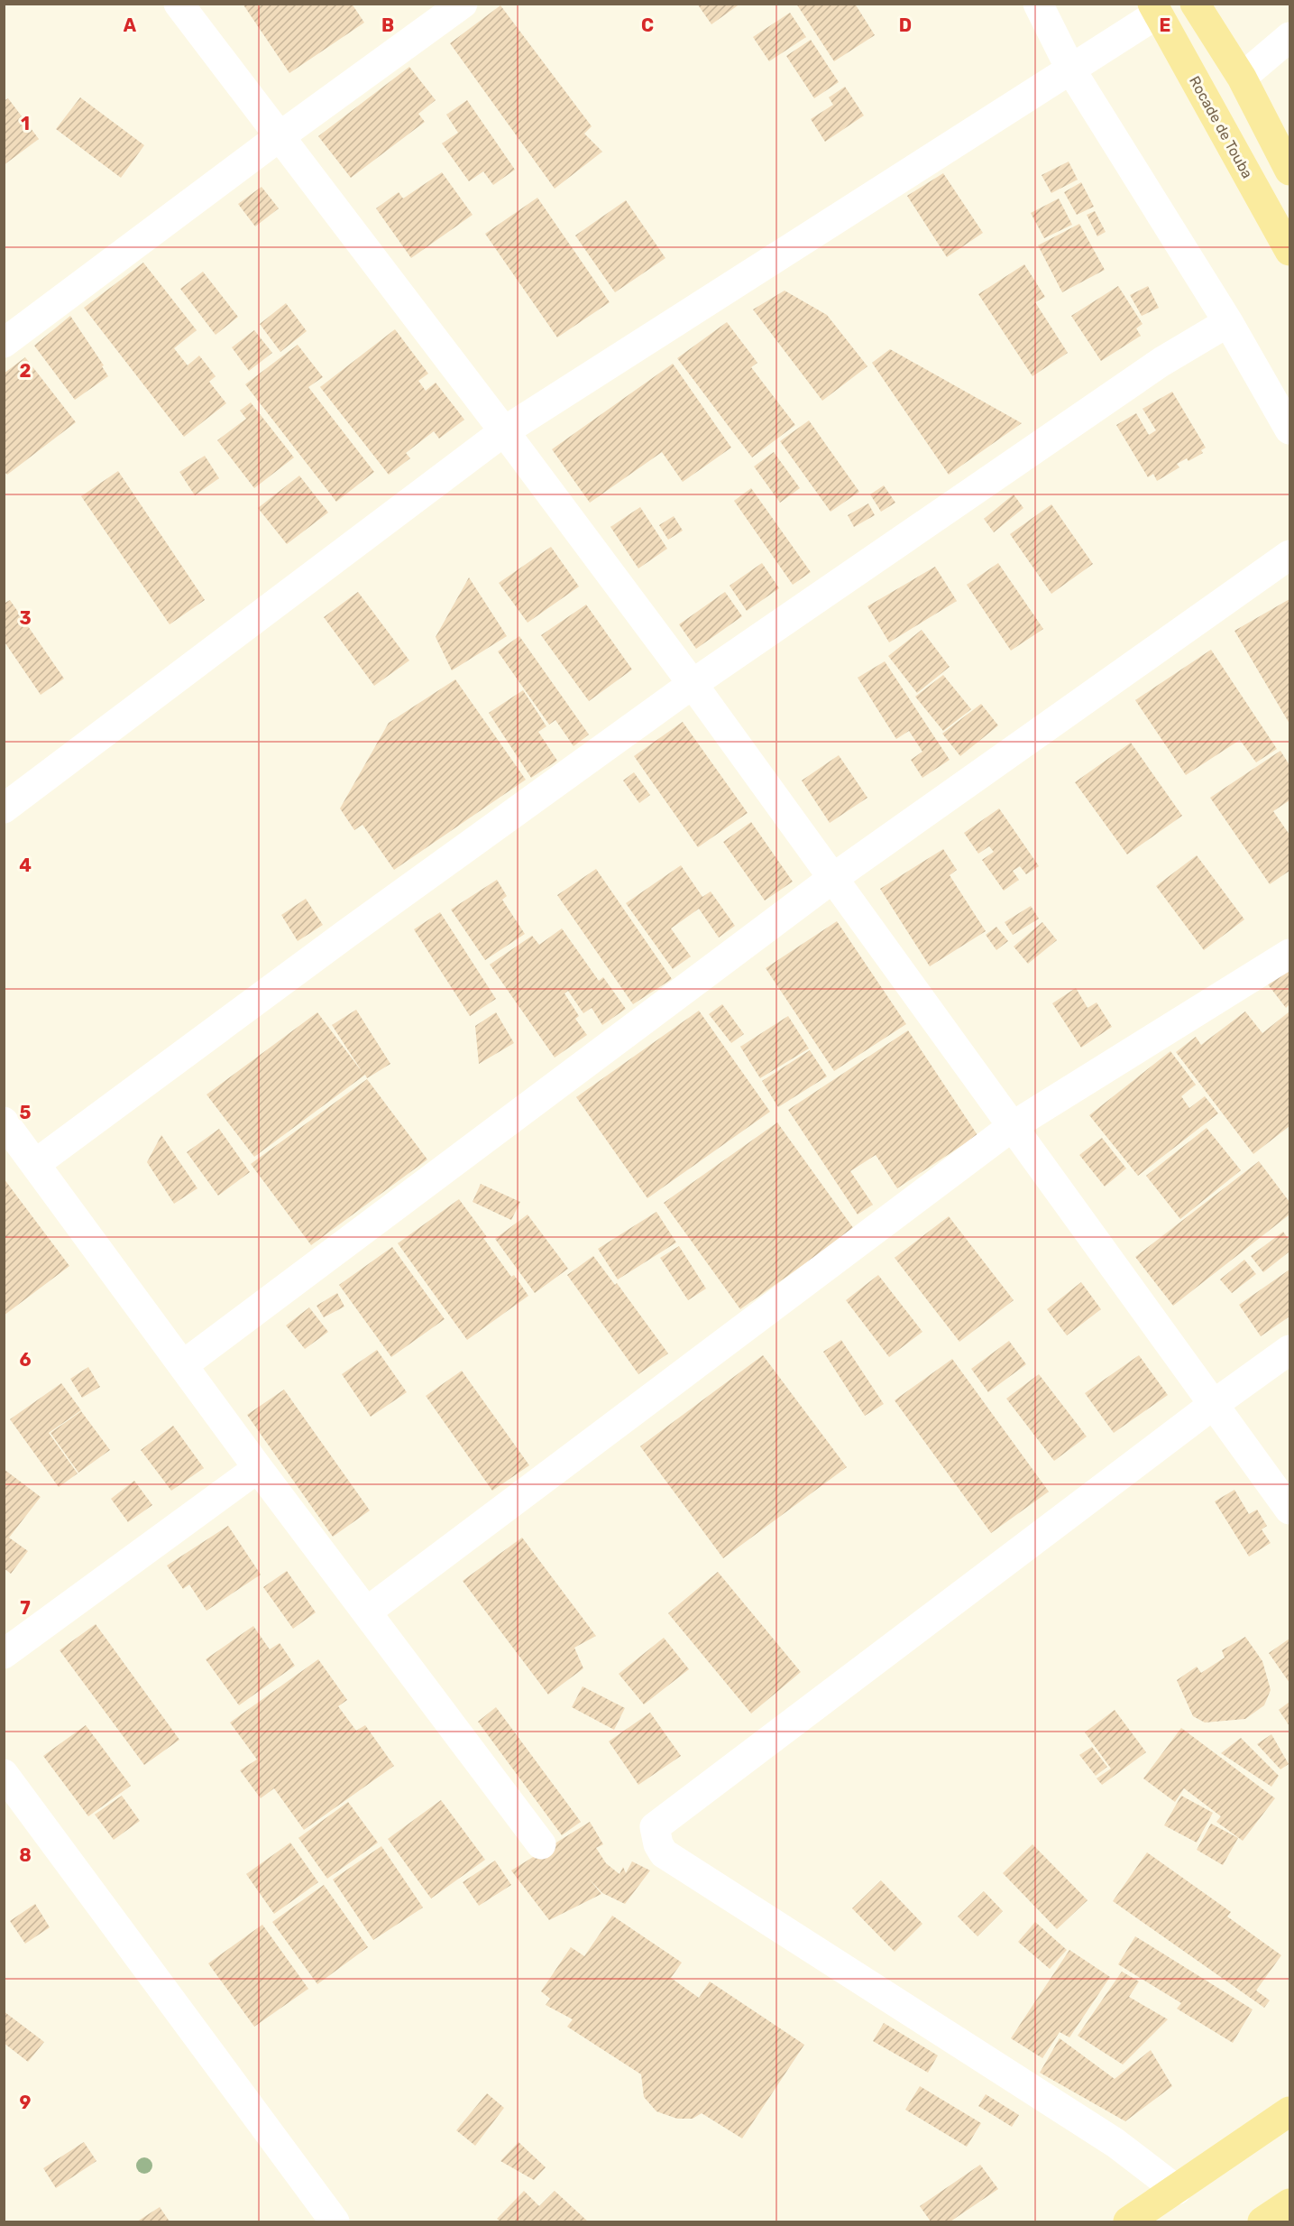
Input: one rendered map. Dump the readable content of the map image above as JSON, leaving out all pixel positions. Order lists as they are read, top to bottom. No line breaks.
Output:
{"streets":{"main road":["Rocade de Touba"]},"grid":{"columns":["A","B","C","D","E"],"rows":["1","2","3","4","5","6","7","8","9"]}}
